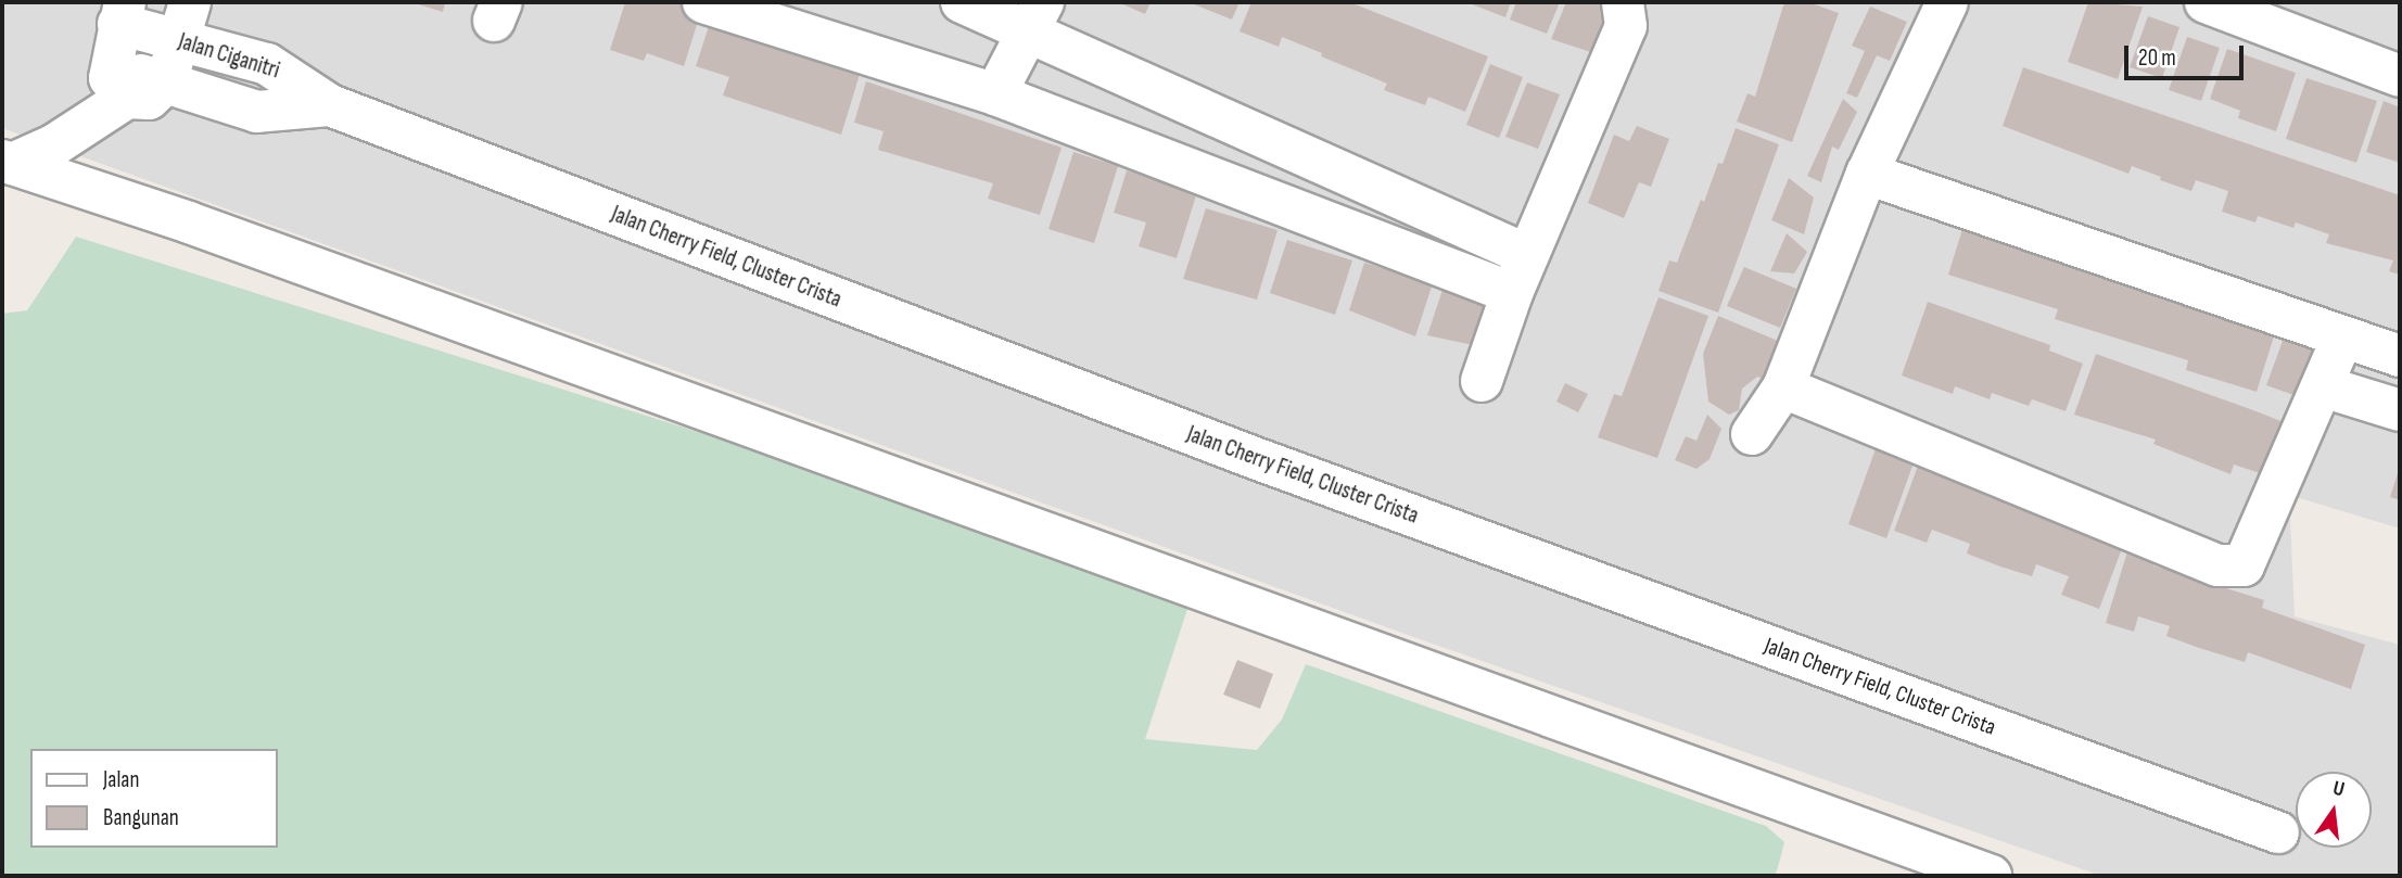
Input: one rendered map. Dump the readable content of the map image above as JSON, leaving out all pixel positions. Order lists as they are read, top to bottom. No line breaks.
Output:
{"streets":{"street":["Jalan Ciganitri","Jalan Cherry Field, Cluster Crista"]},"crossings":[["Jalan Ciganitri","Jalan Cherry Field, Cluster Crista"]],"legend":["Jalan","Bangunan"],"scale_bar":"20 m","north":"top"}
